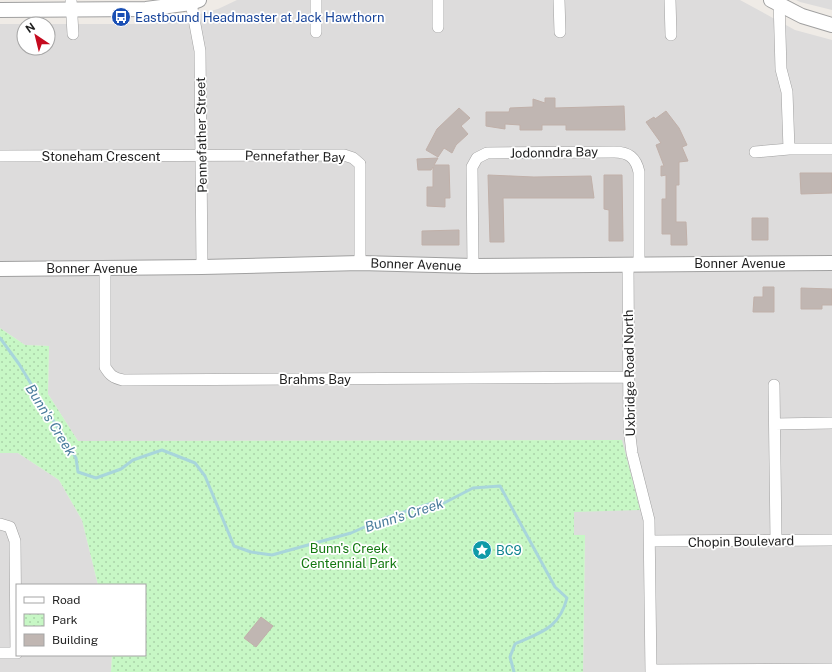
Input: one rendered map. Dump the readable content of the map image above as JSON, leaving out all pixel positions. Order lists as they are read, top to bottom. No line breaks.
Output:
{"streets":{"street":["Pennefather Street","Jodonndra Bay","Stoneham Crescent","Pennefather Bay","Bonner Avenue","Uxbridge Road North","Brahms Bay","Chopin Boulevard"]},"crossings":[["Pennefather Street","Stoneham Crescent"],["Pennefather Street","Pennefather Bay"],["Pennefather Street","Bonner Avenue"],["Jodonndra Bay","Bonner Avenue"],["Jodonndra Bay","Uxbridge Road North"],["Stoneham Crescent","Pennefather Bay"],["Pennefather Bay","Bonner Avenue"],["Bonner Avenue","Uxbridge Road North"],["Bonner Avenue","Brahms Bay"],["Uxbridge Road North","Brahms Bay"],["Uxbridge Road North","Chopin Boulevard"]],"water":["Bunn's Creek"],"parks":["Bunn's Creek Centennial Park"],"places":{"bus stop":["Eastbound Headmaster at Jack Hawthorn"],"place":["BC9"]},"legend":["Road","Park","Building"],"north":"top left"}
